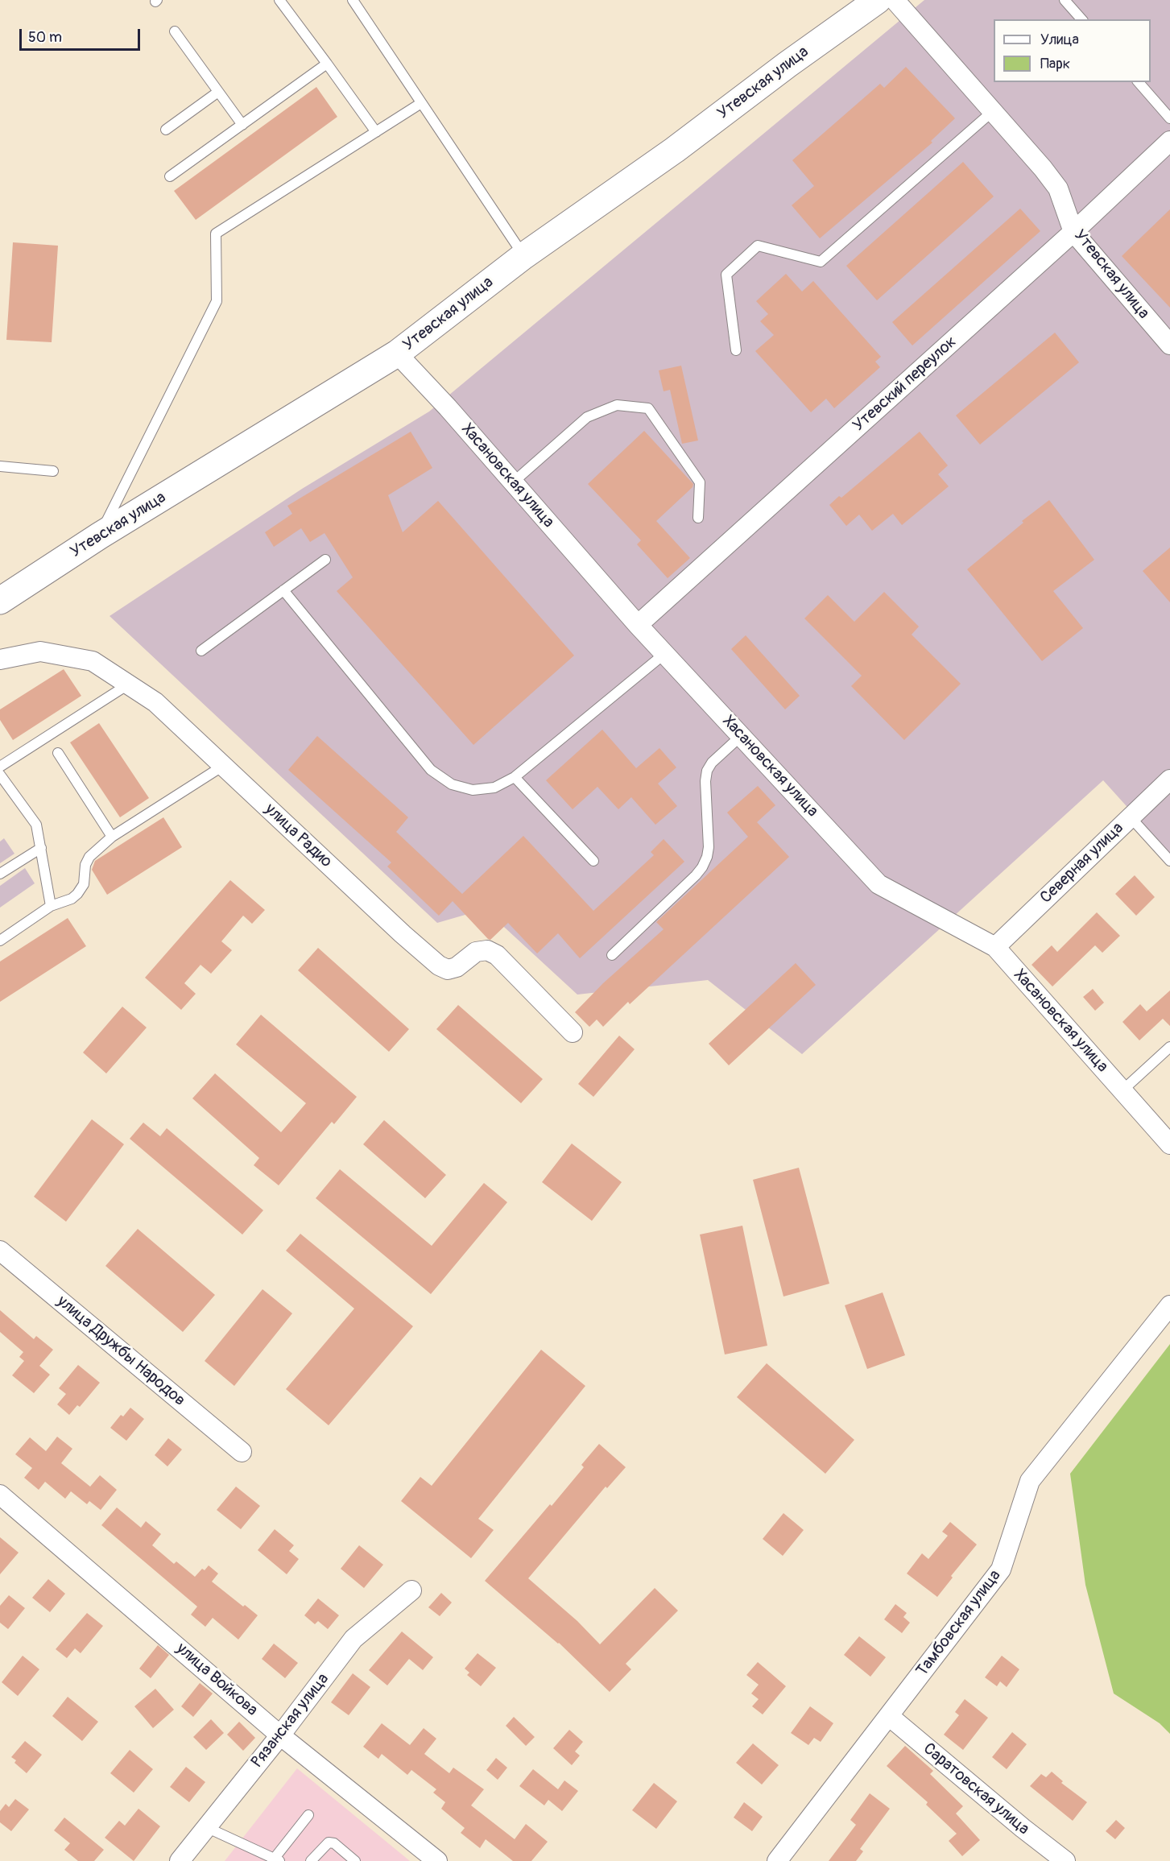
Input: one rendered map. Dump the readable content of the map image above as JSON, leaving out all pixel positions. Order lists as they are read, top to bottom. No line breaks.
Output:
{"streets":{"main road":["Утевская улица"],"street":["Утевский переулок","Хасановская улица","улица Радио","Северная улица","улица Дружбы Народов","Тамбовская улица","улица Войкова","Рязанская улица","Саратовская улица"]},"crossings":[["Утевская улица","Утевский переулок"],["Утевская улица","Хасановская улица"],["Утевский переулок","Хасановская улица"],["Хасановская улица","Северная улица"],["Тамбовская улица","Саратовская улица"],["улица Войкова","Рязанская улица"]],"legend":["Улица","Парк"],"scale_bar":"50 m"}
